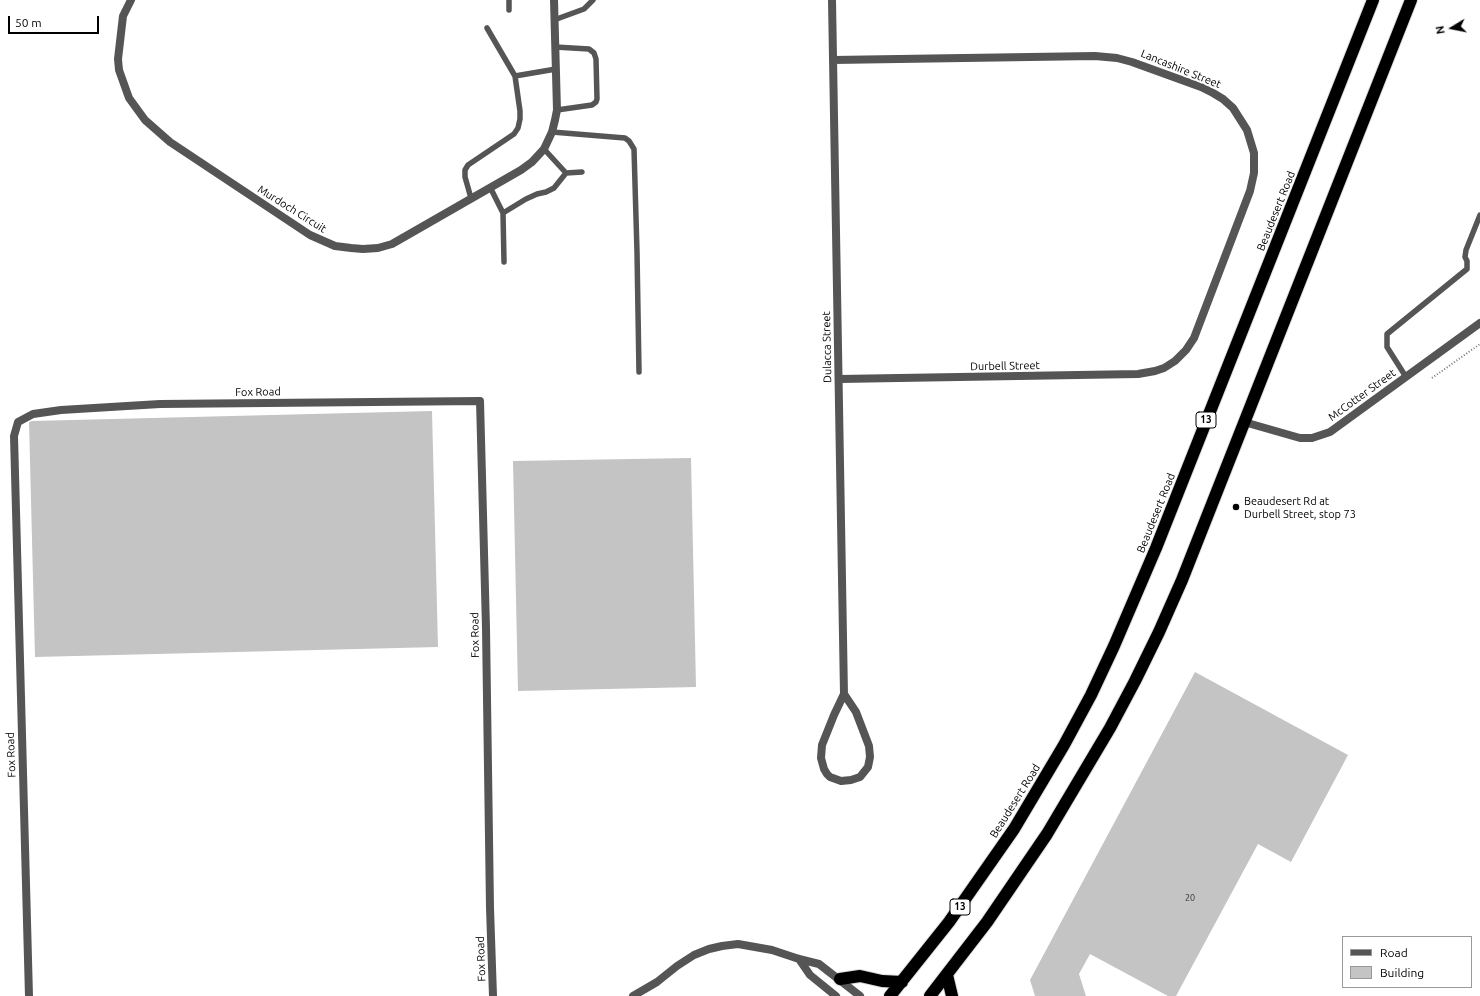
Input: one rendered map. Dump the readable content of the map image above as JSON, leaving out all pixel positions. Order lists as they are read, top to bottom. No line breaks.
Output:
{"streets":{"highway":["Beaudesert Road","13"],"street":["Lancashire Street","Murdoch Circuit","Dulacca Street","Durbell Street","Fox Road","McCotter Street"]},"crossings":[["Lancashire Street","Dulacca Street"],["Lancashire Street","Durbell Street"],["Dulacca Street","Durbell Street"]],"places":["Beaudesert Rd at Durbell Street, stop 73"],"house_numbers":["20"],"legend":["Road","Building"],"scale_bar":"50 m","north":"left"}
